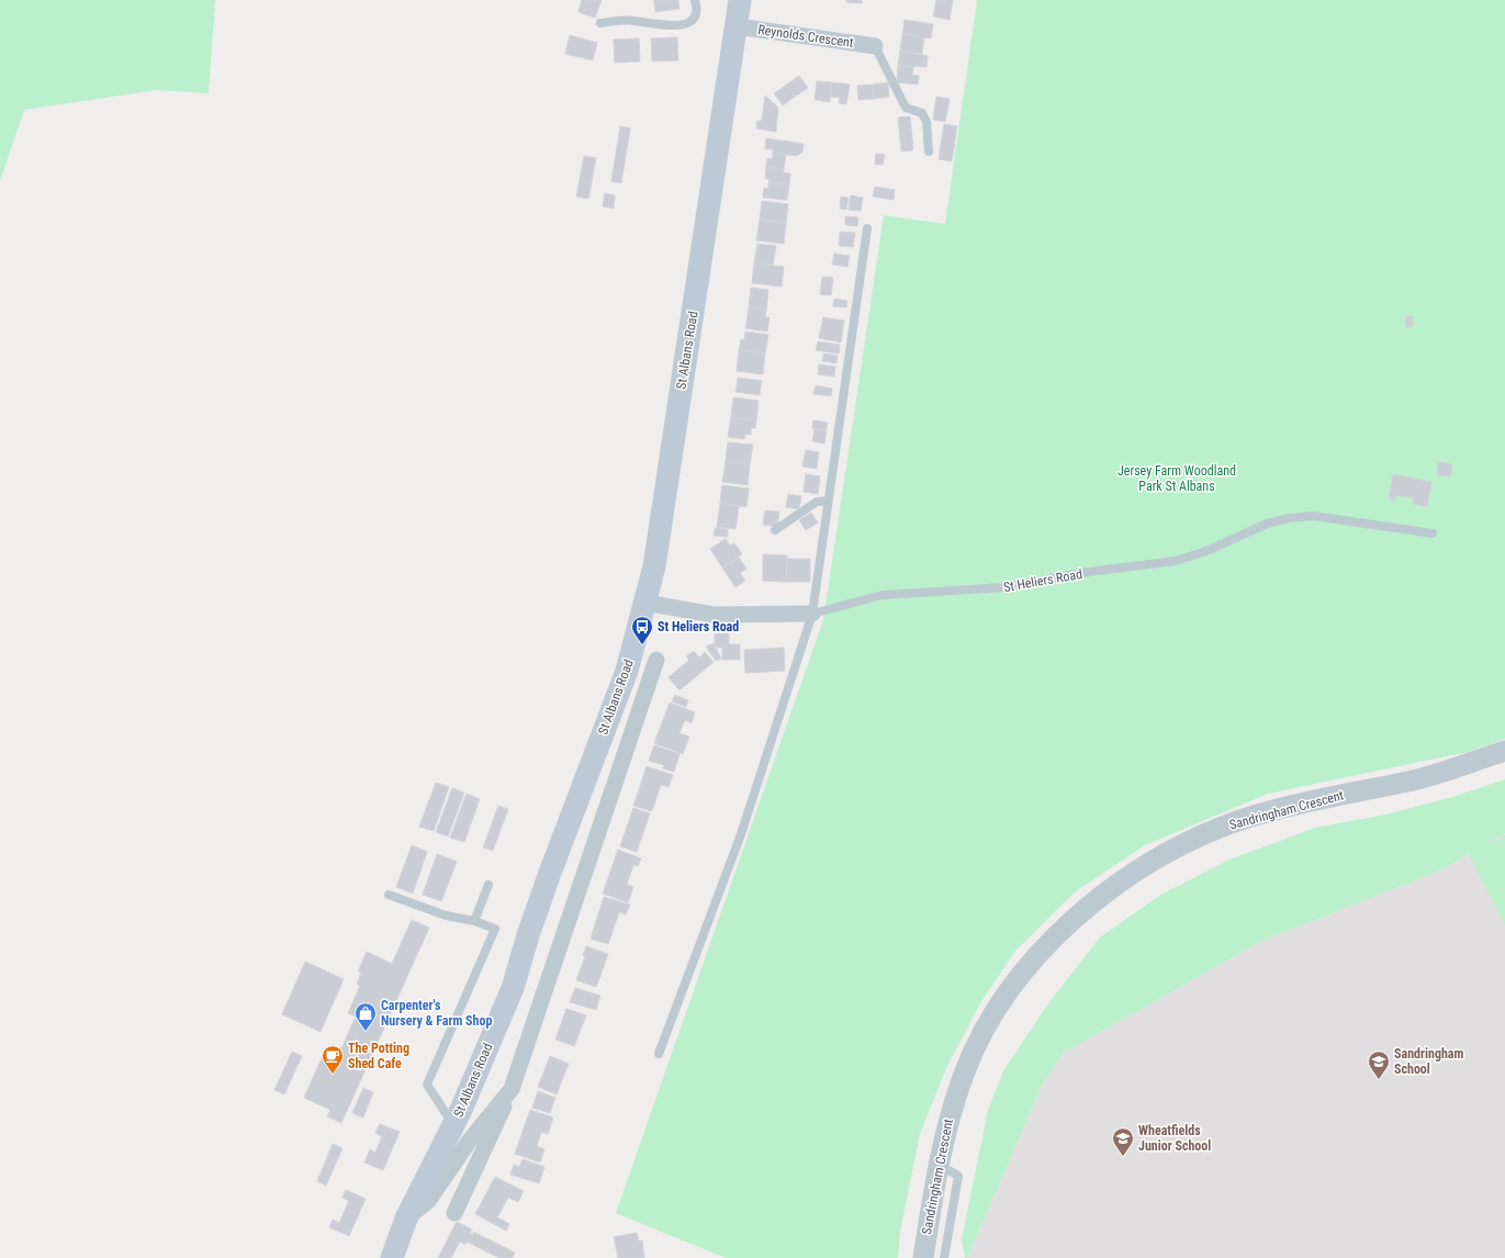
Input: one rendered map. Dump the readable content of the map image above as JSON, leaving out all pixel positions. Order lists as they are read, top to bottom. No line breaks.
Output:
{"streets":{"main road":["St Albans Road"],"street":["Reynolds Crescent","St Heliers Road","Sandringham Crescent"]},"crossings":[["Reynolds Crescent","St Albans Road"],["St Albans Road","St Heliers Road"]],"parks":["Jersey Farm Woodland Park St Albans"],"places":{"bus stop":["St Heliers Road"],"shop":["Carpenter's Nursery & Farm Shop"],"cafe":["The Potting Shed Cafe"],"school or university":["Sandringham School","Wheatfields Junior School"]}}
